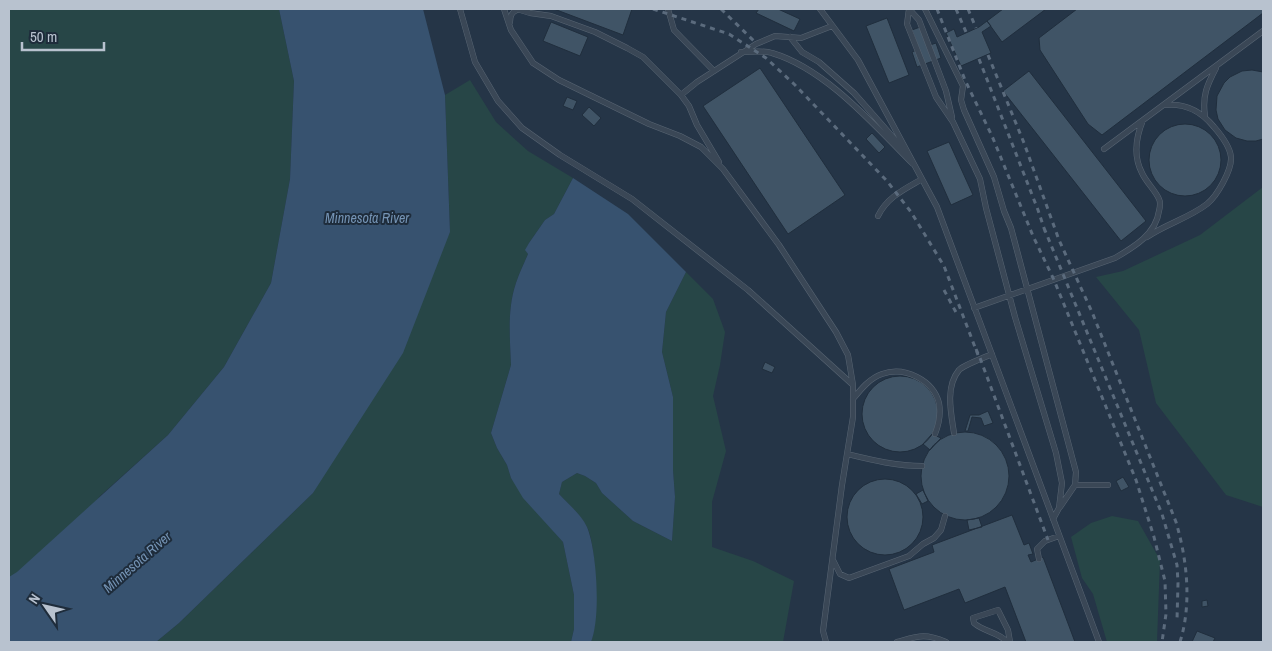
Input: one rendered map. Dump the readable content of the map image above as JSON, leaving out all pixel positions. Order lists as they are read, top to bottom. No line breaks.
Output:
{"water":["Minnesota River"],"scale_bar":"50 m","north":"top left"}
